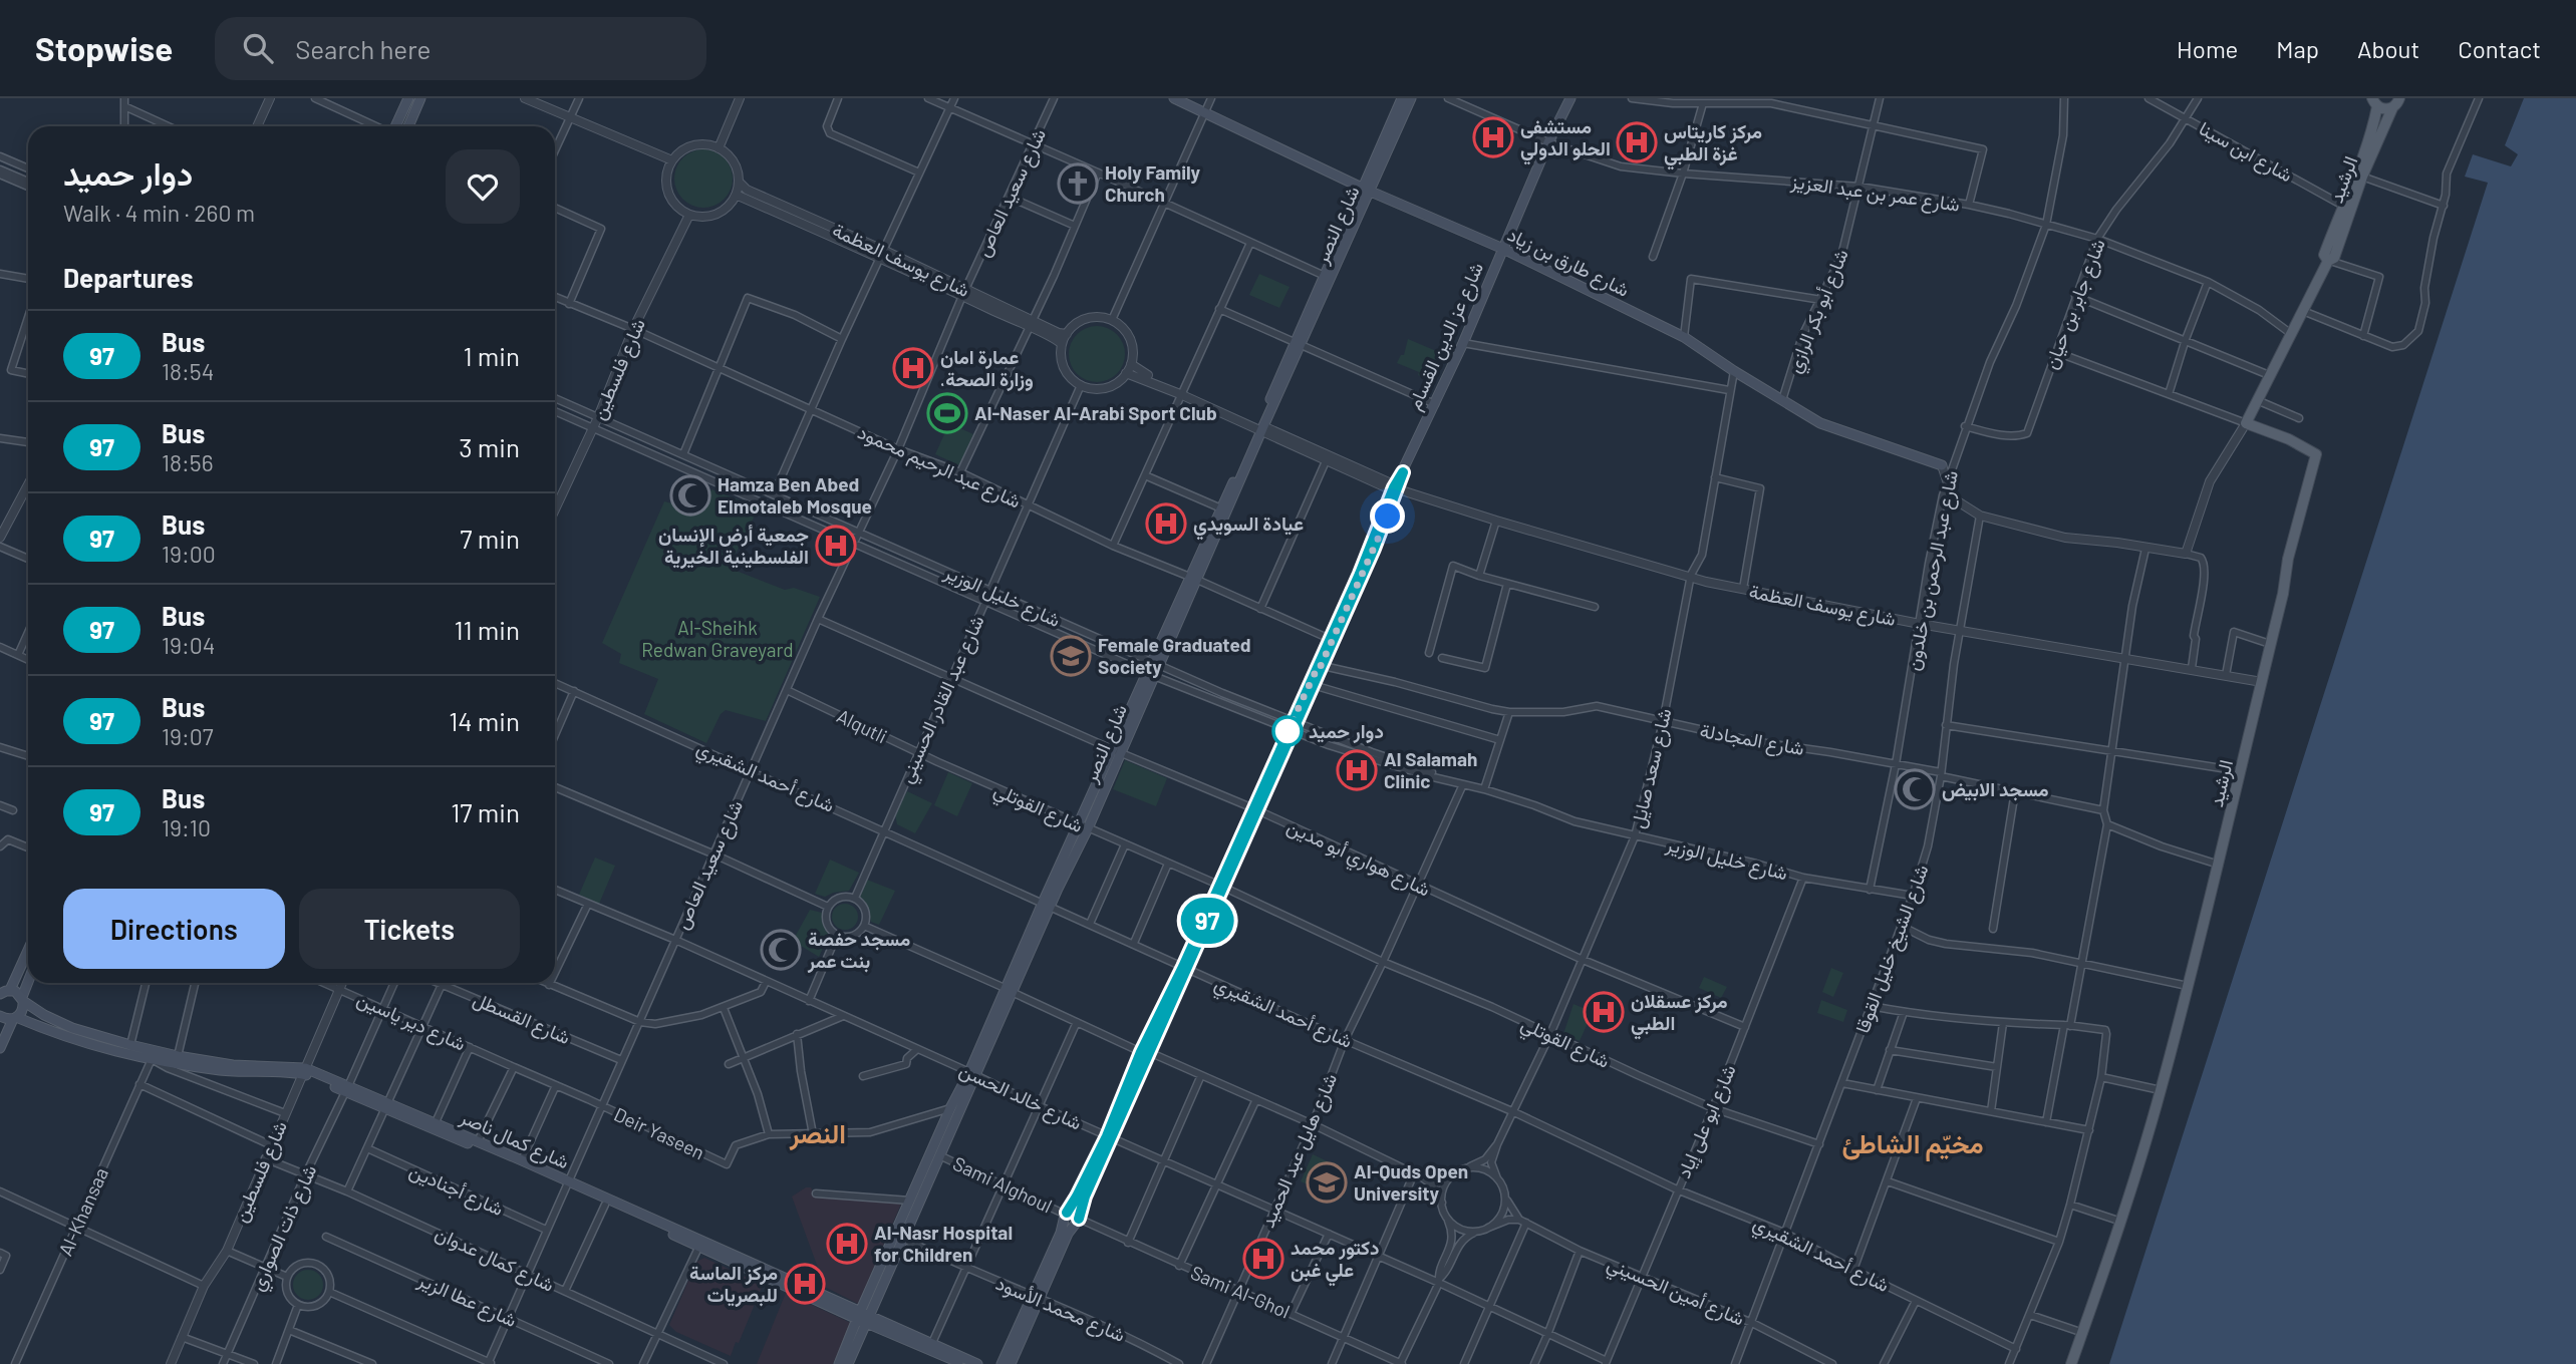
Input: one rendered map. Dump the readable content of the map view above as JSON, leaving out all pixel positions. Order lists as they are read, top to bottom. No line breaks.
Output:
{"streets":{"main road":["الرشيد","شارع النصر","شارع طارق بن زياد","شارع عز الدين القسام","شارع كمال ناصر"],"street":["شارع ابن سينا","شارع سعيد العاص","شارع عمر بن عبد العزيز","شارع يوسف العظمة","شارع جابر بن حيان","شارع أبو بكر الرازي","شارع فلسطين","شارع عبد الرحيم محمود","شارع عبد الرحمن بن خلدون","شارع خليل الوزير","شارع عبد القادر الحسيني","Alqutli","شارع المجادلة","شارع سعد صايل","شارع أحمد الشقيري","شارع القوتلي","شارع هواري أبو مدين","شارع الشيخ خليل القوقا","شارع القسطل","شارع دير ياسين","شارع خالد الحسن","شارع ابو على إياد","Deir Yaseen","شارع هايل عبد الحميد","Sami Alghoul","شارع أجنادين","Al-Khansaa","شارع ذات الصواري","شارع كمال عدوان","شارع أمين الحسيني","Sami Al-Ghol","شارع عطا الزير","شارع محمد الأسود"]},"crossings":[["شارع ابن سينا","الرشيد"],["شارع ابن سينا","شارع جابر بن حيان"],["الرشيد","شارع عمر بن عبد العزيز"],["الرشيد","شارع يوسف العظمة"],["شارع سعيد العاص","شارع يوسف العظمة"],["شارع سعيد العاص","شارع عبد الرحيم محمود"],["شارع سعيد العاص","شارع خليل الوزير"],["شارع سعيد العاص","Alqutli"],["شارع سعيد العاص","شارع أحمد الشقيري"],["شارع سعيد العاص","شارع هواري أبو مدين"],["شارع سعيد العاص","شارع القسطل"],["شارع سعيد العاص","شارع دير ياسين"],["شارع سعيد العاص","شارع خالد الحسن"],["شارع سعيد العاص","Deir Yaseen"],["شارع سعيد العاص","شارع كمال ناصر"],["شارع سعيد العاص","شارع أجنادين"],["شارع سعيد العاص","شارع كمال عدوان"],["شارع سعيد العاص","شارع عطا الزير"],["شارع عمر بن عبد العزيز","شارع جابر بن حيان"],["شارع عمر بن عبد العزيز","شارع أبو بكر الرازي"],["شارع عمر بن عبد العزيز","شارع عز الدين القسام"],["شارع عمر بن عبد العزيز","شارع عبد الرحمن بن خلدون"],["شارع النصر","شارع يوسف العظمة"],["شارع النصر","شارع طارق بن زياد"],["شارع النصر","شارع عبد الرحيم محمود"],["شارع النصر","شارع خليل الوزير"],["شارع النصر","شارع أحمد الشقيري"],["شارع النصر","شارع القوتلي"],["شارع النصر","شارع هواري أبو مدين"],["شارع النصر","شارع خالد الحسن"],["شارع النصر","Deir Yaseen"],["شارع النصر","شارع كمال ناصر"],["شارع النصر","Sami Alghoul"],["شارع النصر","شارع محمد الأسود"],["شارع يوسف العظمة","شارع عز الدين القسام"],["شارع يوسف العظمة","شارع فلسطين"],["شارع يوسف العظمة","شارع عبد الرحمن بن خلدون"],["شارع يوسف العظمة","شارع عبد القادر الحسيني"],["شارع يوسف العظمة","شارع سعد صايل"],["شارع يوسف العظمة","شارع الشيخ خليل القوقا"],["شارع طارق بن زياد","شارع أبو بكر الرازي"],["شارع طارق بن زياد","شارع عز الدين القسام"],["شارع طارق بن زياد","شارع سعد صايل"],["شارع جابر بن حيان","شارع عبد الرحمن بن خلدون"],["شارع عز الدين القسام","شارع عبد الرحيم محمود"],["شارع عز الدين القسام","شارع خليل الوزير"],["شارع عز الدين القسام","شارع المجادلة"],["شارع عز الدين القسام","شارع أحمد الشقيري"],["شارع عز الدين القسام","شارع القوتلي"],["شارع عز الدين القسام","شارع هواري أبو مدين"],["شارع عز الدين القسام","شارع خالد الحسن"],["شارع عز الدين القسام","Sami Alghoul"],["شارع عز الدين القسام","Sami Al-Ghol"],["شارع عز الدين القسام","شارع محمد الأسود"],["شارع فلسطين","شارع عبد الرحيم محمود"],["شارع فلسطين","شارع خليل الوزير"],["شارع فلسطين","شارع دير ياسين"],["شارع فلسطين","شارع كمال ناصر"],["شارع فلسطين","شارع كمال عدوان"],["شارع عبد الرحيم محمود","شارع عبد القادر الحسيني"],["شارع عبد الرحمن بن خلدون","شارع خليل الوزير"],["شارع عبد الرحمن بن خلدون","شارع المجادلة"],["شارع خليل الوزير","شارع عبد القادر الحسيني"],["شارع خليل الوزير","شارع سعد صايل"],["شارع خليل الوزير","شارع الشيخ خليل القوقا"],["شارع خليل الوزير","شارع ابو على إياد"],["شارع خليل الوزير","شارع هايل عبد الحميد"],["شارع عبد القادر الحسيني","Alqutli"],["شارع عبد القادر الحسيني","شارع أحمد الشقيري"],["شارع عبد القادر الحسيني","شارع هواري أبو مدين"],["Alqutli","شارع القوتلي"],["شارع المجادلة","شارع سعد صايل"],["شارع المجادلة","شارع الشيخ خليل القوقا"],["شارع سعد صايل","شارع أحمد الشقيري"],["شارع سعد صايل","شارع القوتلي"],["شارع سعد صايل","شارع هواري أبو مدين"],["شارع أحمد الشقيري","شارع الشيخ خليل القوقا"],["شارع أحمد الشقيري","شارع ابو على إياد"],["شارع أحمد الشقيري","شارع هايل عبد الحميد"],["شارع القوتلي","شارع الشيخ خليل القوقا"],["شارع القوتلي","شارع ابو على إياد"],["شارع القوتلي","شارع هايل عبد الحميد"],["شارع هواري أبو مدين","شارع ابو على إياد"],["شارع هواري أبو مدين","شارع هايل عبد الحميد"],["شارع الشيخ خليل القوقا","شارع أمين الحسيني"],["شارع دير ياسين","Deir Yaseen"],["شارع دير ياسين","شارع ذات الصواري"],["شارع خالد الحسن","شارع ابو على إياد"],["شارع خالد الحسن","شارع هايل عبد الحميد"],["شارع ابو على إياد","شارع أمين الحسيني"],["شارع كمال ناصر","Al-Khansaa"],["شارع كمال ناصر","شارع ذات الصواري"],["شارع هايل عبد الحميد","Sami Al-Ghol"],["شارع ذات الصواري","شارع كمال عدوان"]],"districts":["النصر","مخيّم الشاطئ"],"parks":["Al-Sheihk Redwan Graveyard"],"places":{"hospital":["مستشفى الحلو الدولي","مركز كاريتاس غزة الطبي","عمارة امان .وزارة الصحة","عيادة السويدي","جمعية أرض الإنسان الفلسطينية الخيرية","Al Salamah Clinic","مركز عسقلان الطبي","Al-Nasr Hospital for Children","دكتور محمد علي غبن","مركز الماسة للبصريات"],"church":["Holy Family Church"],"sports":["Al-Naser Al-Arabi Sport Club"],"mosque":["Hamza Ben Abed Elmotaleb Mosque","مسجد الابيض","مسجد حفصة بنت عمر"],"school or university":["Female Graduated Society","Al-Quds Open University"],"other":["دوار حميد"]},"lines":["bus line 97"],"page":{"header":"Stopwise","search":"Search here","nav":["Home","Map","About","Contact"],"on_map":"97","heading":[["دوار حميد","Walk · 4 min · 260 m"],"Departures"],"list":[{"mark":"97","name":"Bus","note":"18:54","value":"1 min"},{"mark":"97","name":"Bus","note":"18:56","value":"3 min"},{"mark":"97","name":"Bus","note":"19:00","value":"7 min"},{"mark":"97","name":"Bus","note":"19:04","value":"11 min"},{"mark":"97","name":"Bus","note":"19:07","value":"14 min"},{"mark":"97","name":"Bus","note":"19:10","value":"17 min"}],"buttons":["Directions","Tickets"]}}
